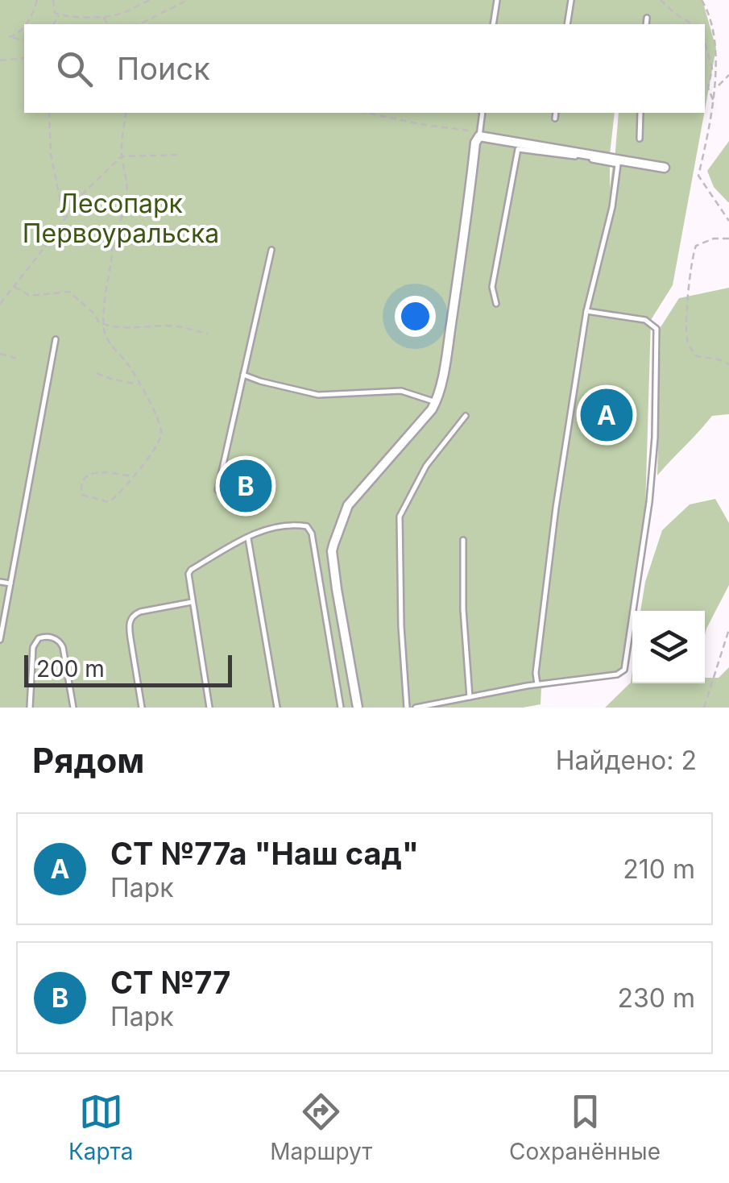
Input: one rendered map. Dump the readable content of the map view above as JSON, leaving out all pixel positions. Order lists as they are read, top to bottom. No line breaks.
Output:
{"parks":["Лесопарк Первоуральска"],"scale_bar":"200 m","page":{"search":"Поиск","pins":["A","B"],"scale":"200 m","heading":["Рядом","Найдено: 2"],"list":[{"mark":"A","name":"СТ №77а \"Наш сад\"","note":"Парк","value":"210 m"},{"mark":"B","name":"СТ №77","note":"Парк","value":"230 m"}],"nav":["Карта","Маршрут","Сохранённые"]}}
